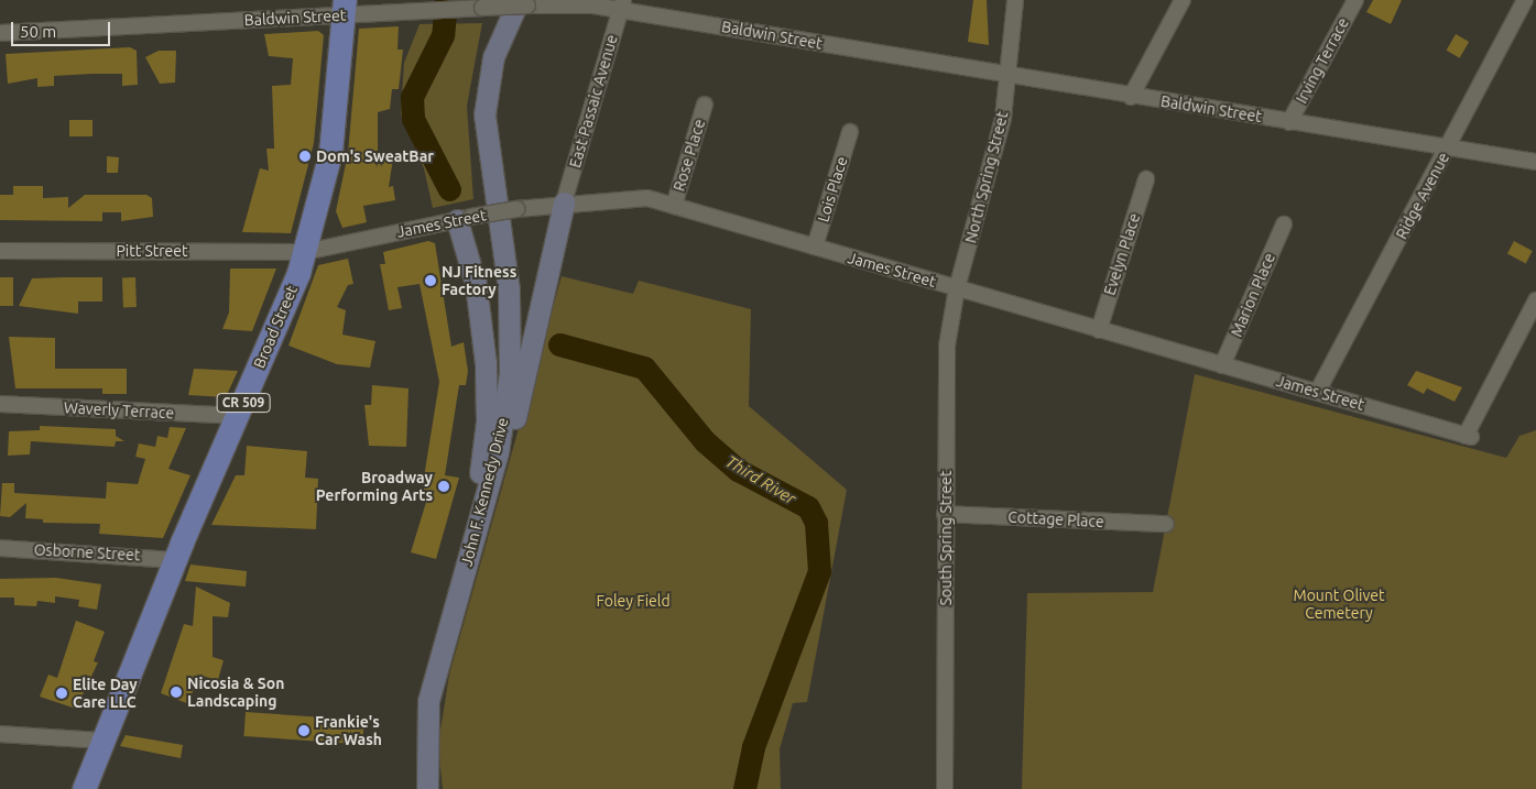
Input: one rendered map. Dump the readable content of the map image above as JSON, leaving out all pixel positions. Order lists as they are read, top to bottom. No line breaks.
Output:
{"streets":{"main road":["Broad Street","CR 509","John F. Kennedy Drive"],"street":["Baldwin Street","Irving Terrace","East Passaic Avenue","Rose Place","North Spring Street","Lois Place","Ridge Avenue","James Street","Pitt Street","Evelyn Place","Marion Place","Waverly Terrace","Cottage Place","South Spring Street","Osborne Street"]},"crossings":[["Baldwin Street","Irving Terrace"],["Baldwin Street","East Passaic Avenue"],["Baldwin Street","North Spring Street"],["Baldwin Street","Ridge Avenue"],["Baldwin Street","Broad Street"],["Baldwin Street","John F. Kennedy Drive"],["East Passaic Avenue","James Street"],["Rose Place","James Street"],["North Spring Street","James Street"],["North Spring Street","South Spring Street"],["Lois Place","James Street"],["Ridge Avenue","James Street"],["James Street","Pitt Street"],["James Street","Evelyn Place"],["James Street","Marion Place"],["James Street","Broad Street"],["James Street","South Spring Street"],["Pitt Street","Broad Street"],["Broad Street","Waverly Terrace"],["Broad Street","Osborne Street"],["Cottage Place","South Spring Street"]],"water":["Third River"],"parks":["Mount Olivet Cemetery","Foley Field"],"places":["Dom's SweatBar","NJ Fitness Factory","Broadway Performing Arts","Nicosia & Son Landscaping","Elite Day Care LLC","Frankie's Car Wash"],"scale_bar":"50 m"}
